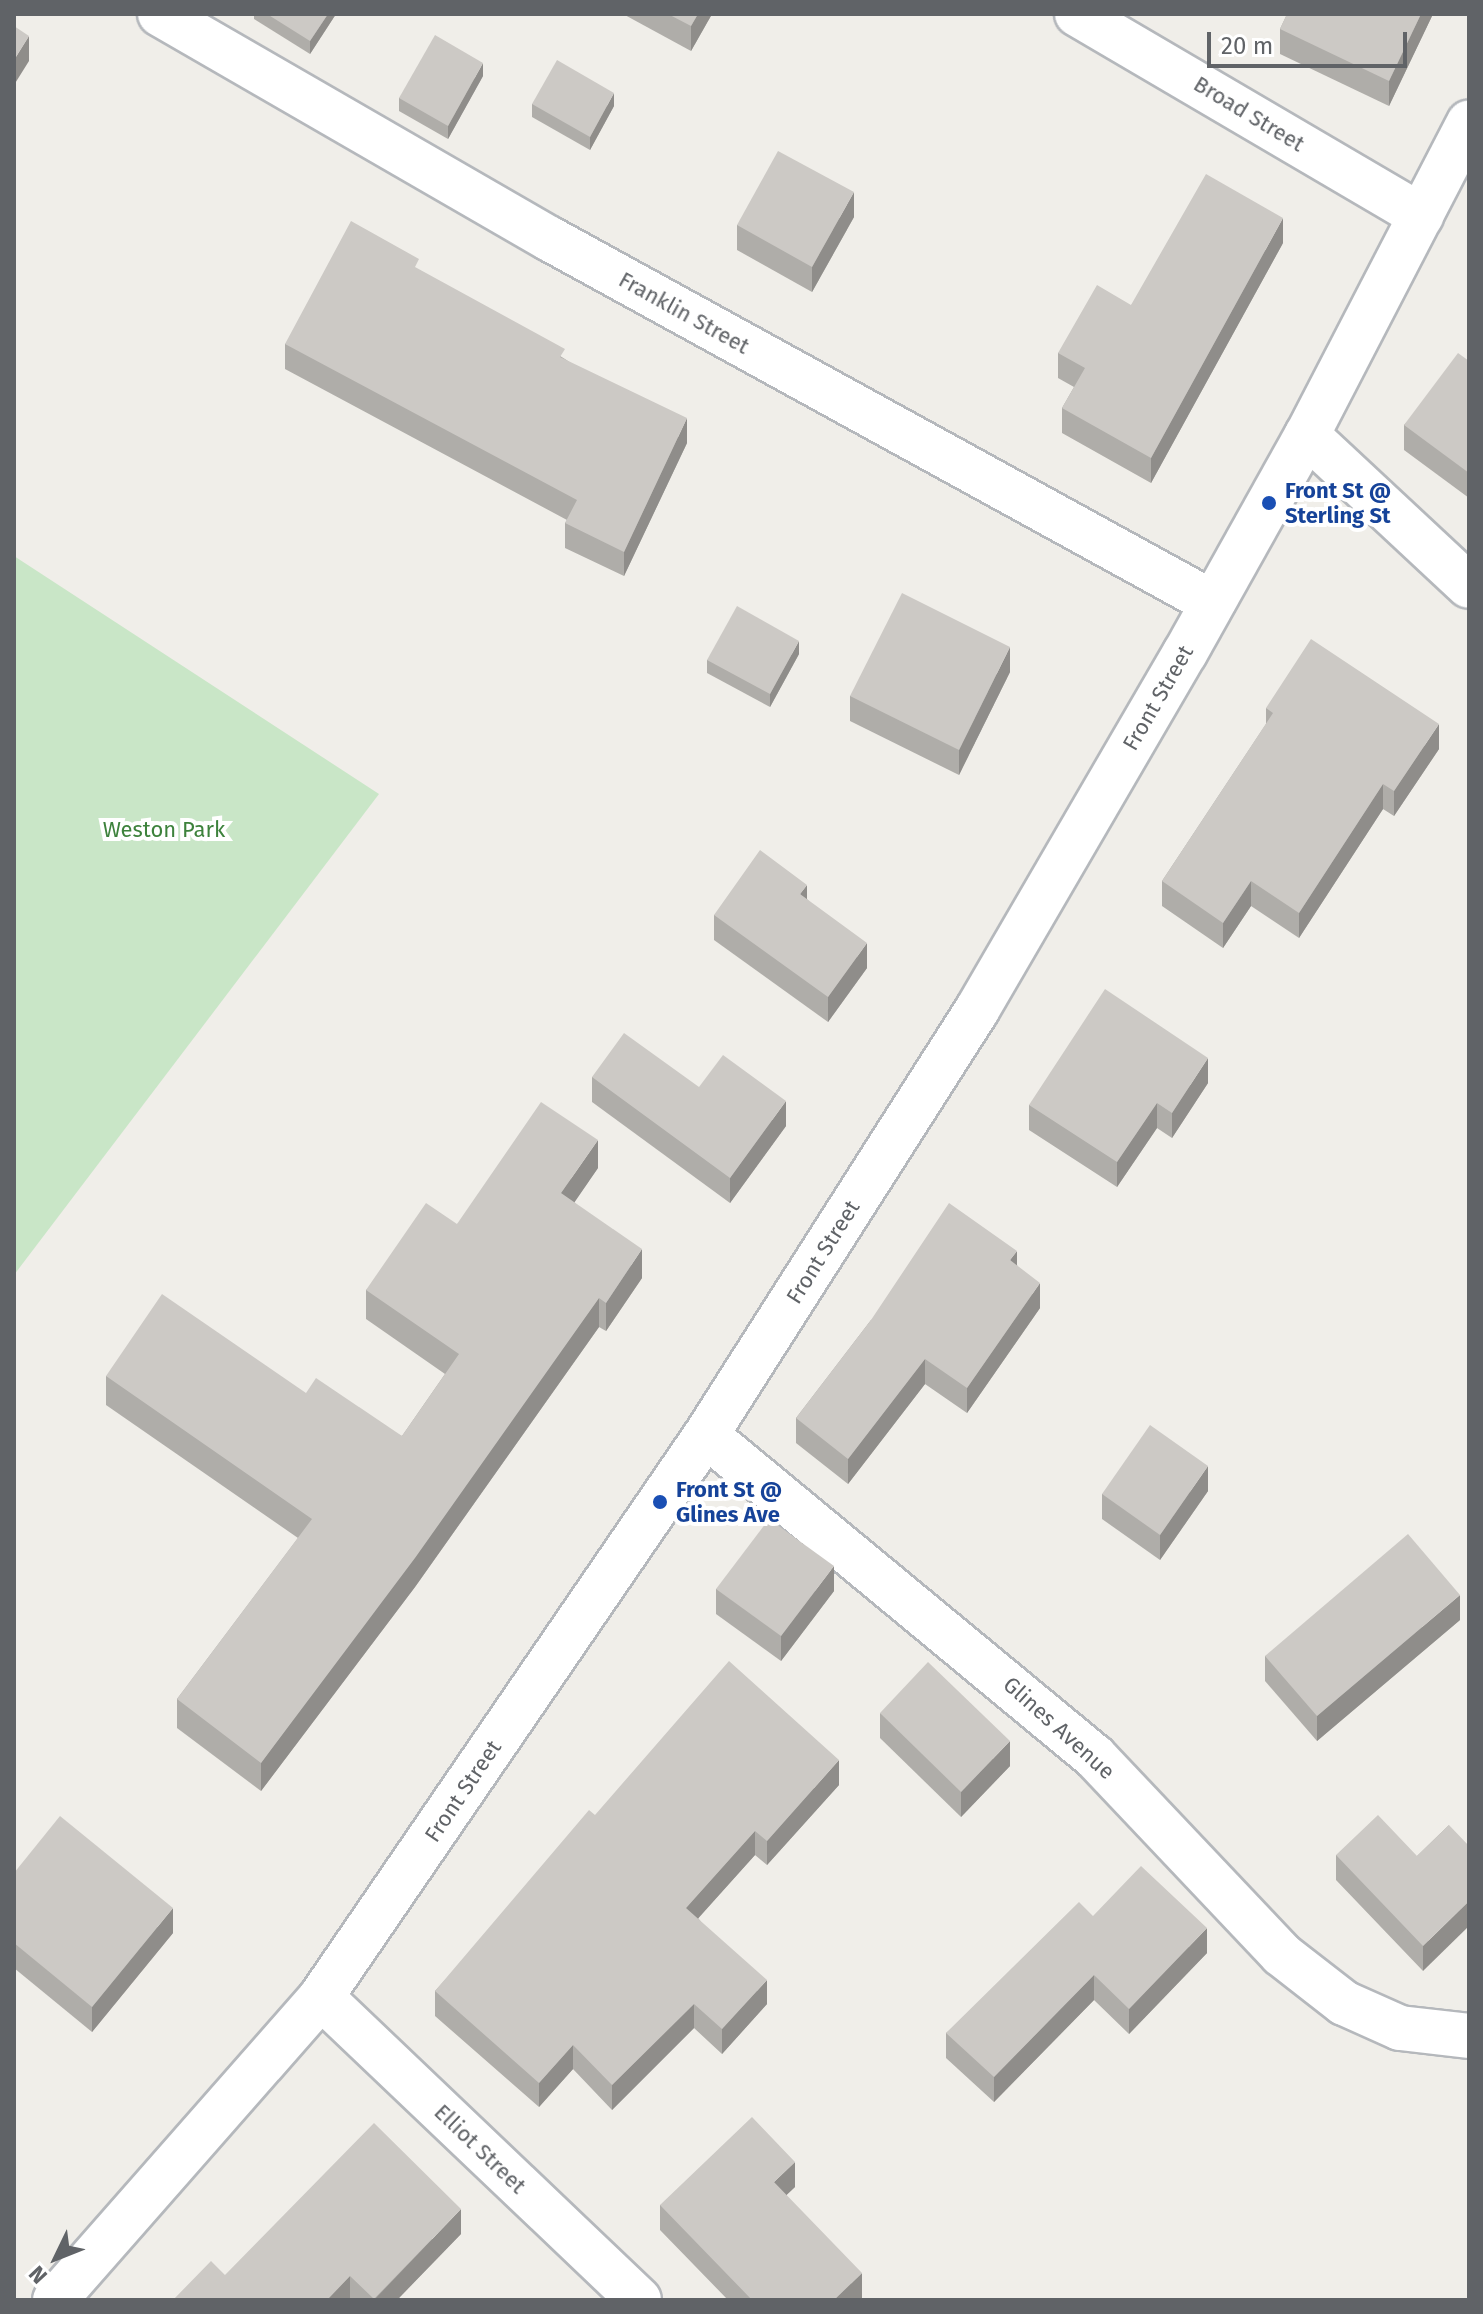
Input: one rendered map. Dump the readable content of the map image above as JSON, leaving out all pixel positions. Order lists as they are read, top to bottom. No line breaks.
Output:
{"streets":{"street":["Broad Street","Franklin Street","Front Street","Glines Avenue","Elliot Street"]},"crossings":[["Broad Street","Front Street"],["Franklin Street","Front Street"],["Front Street","Glines Avenue"],["Front Street","Elliot Street"]],"parks":["Weston Park"],"places":["Front St @ Sterling St","Front St @ Glines Ave"],"scale_bar":"20 m","north":"bottom left"}
